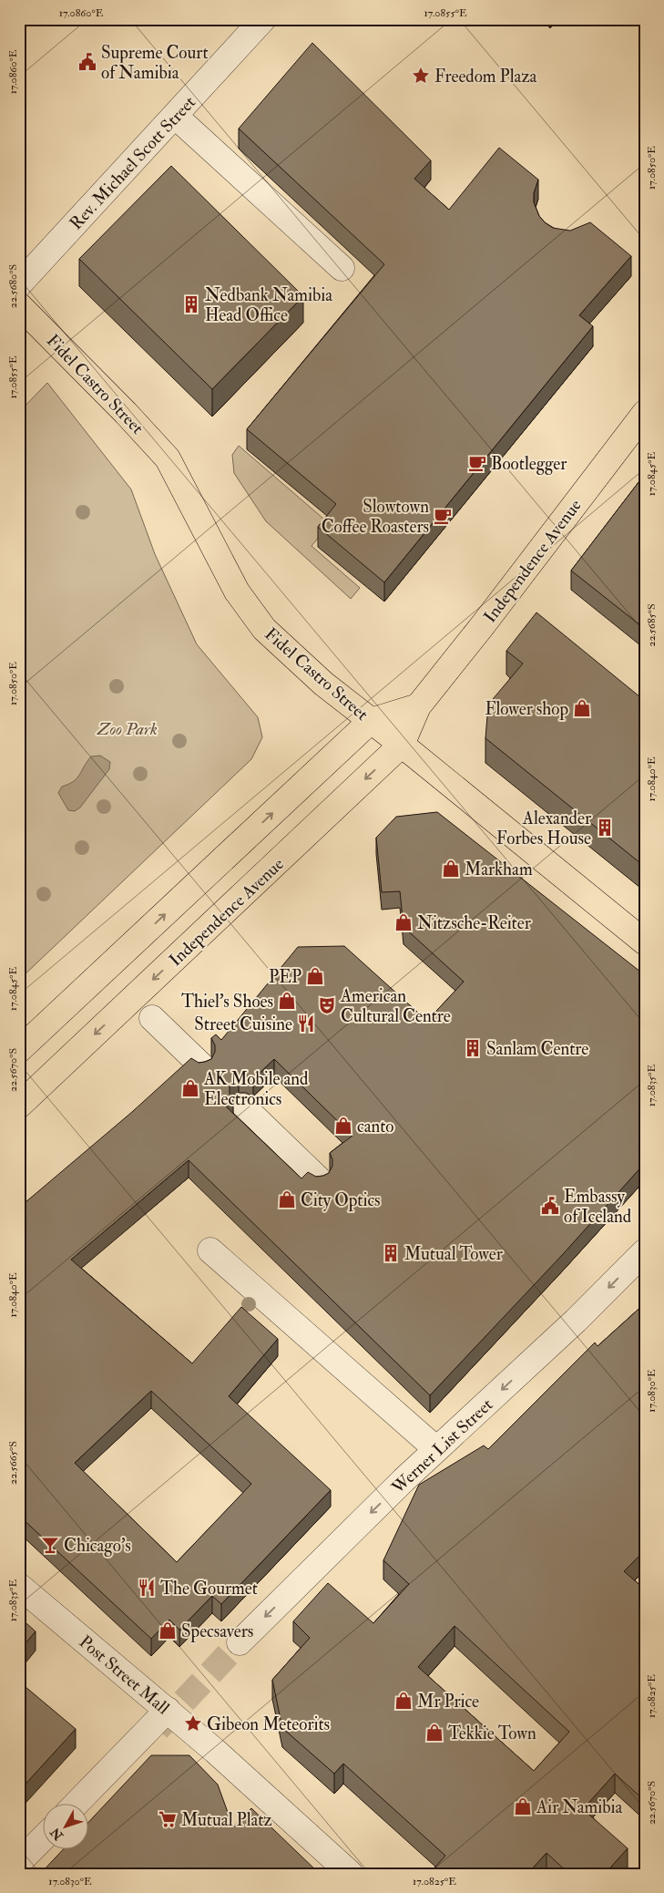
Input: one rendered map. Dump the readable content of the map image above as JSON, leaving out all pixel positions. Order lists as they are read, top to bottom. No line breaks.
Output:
{"streets":{"main road":["Fidel Castro Street","Independence Avenue"],"street":["Rev. Michael Scott Street","Werner List Street","Post Street Mall"]},"crossings":[["Fidel Castro Street","Independence Avenue"]],"one_way":["Werner List Street"],"parks":["Zoo Park"],"places":{"public building":["Supreme Court of Namibia","Embassy of Iceland"],"place":["Freedom Plaza","Gibeon Meteorits"],"building":["Nedbank Namibia Head Office","Alexander Forbes House","Sanlam Centre","Mutual Tower"],"cafe":["Bootlegger","Slowtown Coffee Roasters"],"shop":["Flower shop","Markham","Nitzsche-Reiter","PEP","Thiel's Shoes","AK Mobile and Electronics","canto","City Optics","Specsavers","Mr Price","Tekkie Town","Air Namibia"],"theatre":["American Cultural Centre"],"restaurant":["Street Cuisine","The Gourmet"],"bar":["Chicago’s"],"supermarket":["Mutual Platz"]},"north":"bottom left","coordinates":["17.0860°E","17.0855°E","17.0850°E","22.5680°S","17.0845°E","22.5685°S","17.0840°E","22.5670°S","17.0835°E","17.0830°E","22.5665°S","17.0825°E"]}
